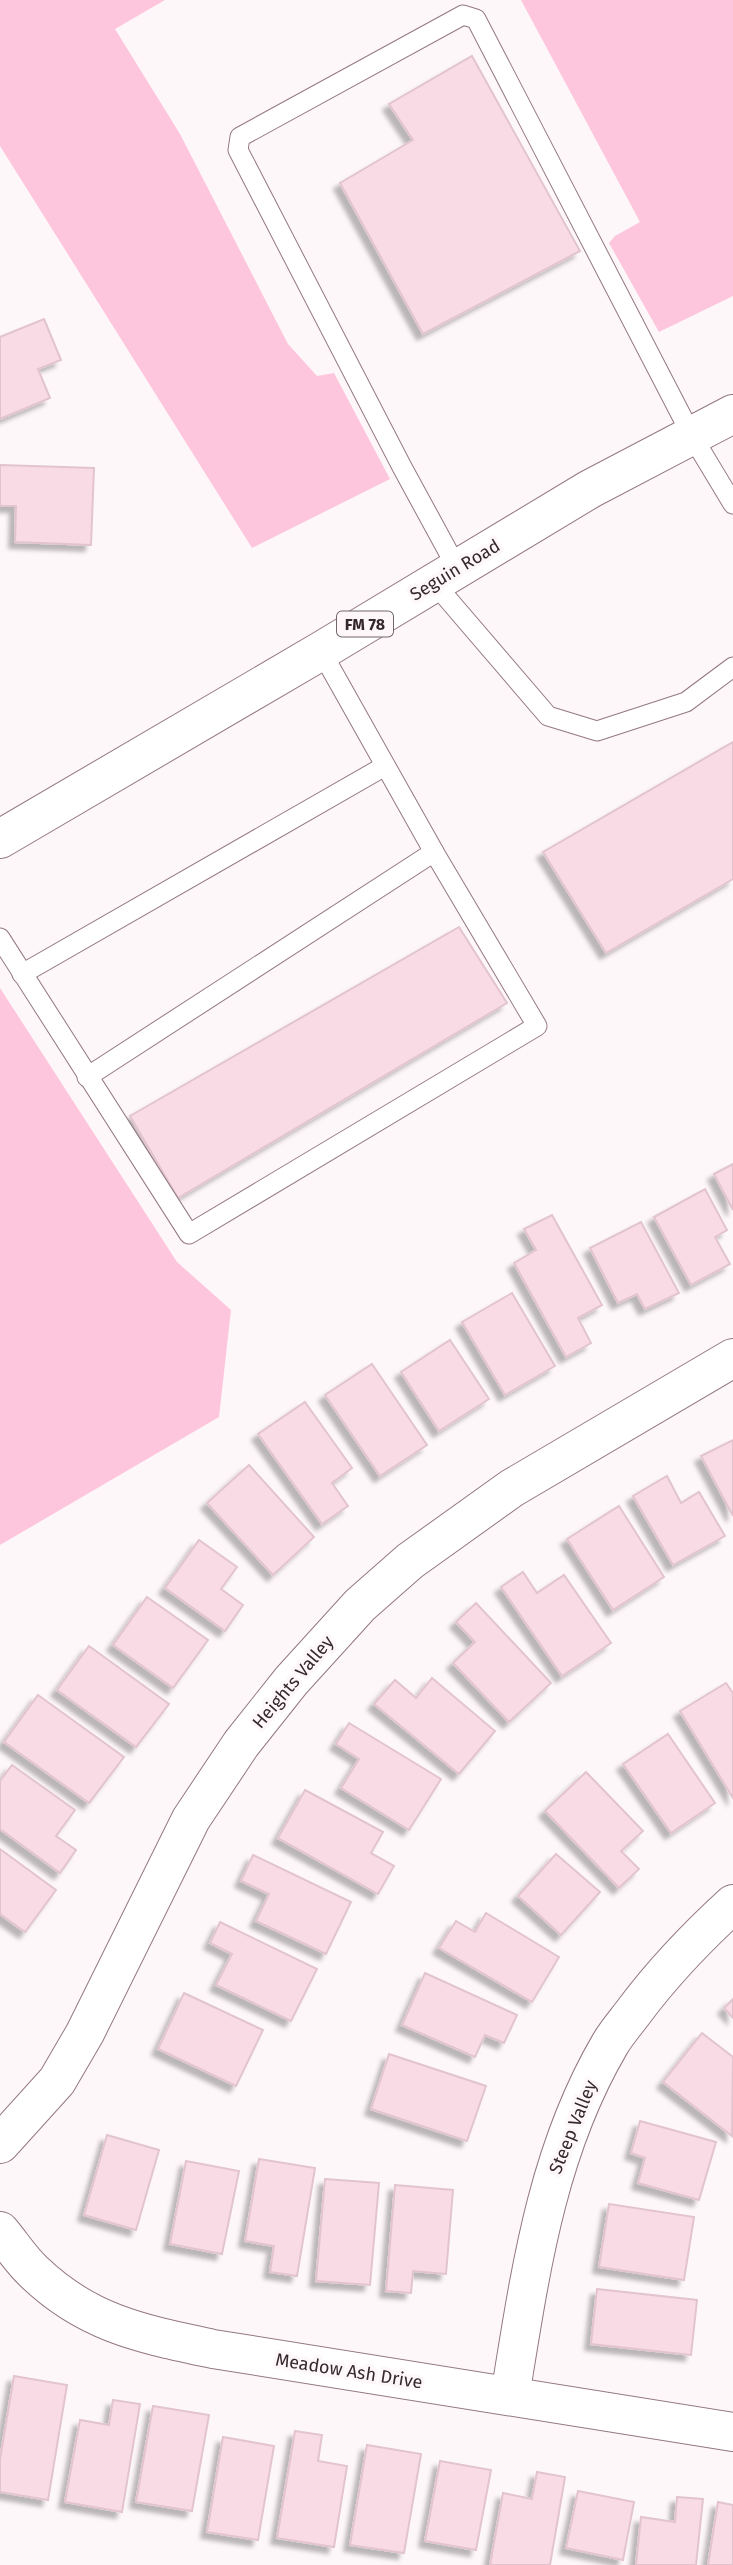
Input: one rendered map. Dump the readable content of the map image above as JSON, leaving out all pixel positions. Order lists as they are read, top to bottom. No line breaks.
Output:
{"streets":{"street":["Seguin Road","FM 78","Heights Valley","Steep Valley","Meadow Ash Drive"]},"crossings":[["Steep Valley","Meadow Ash Drive"]]}
